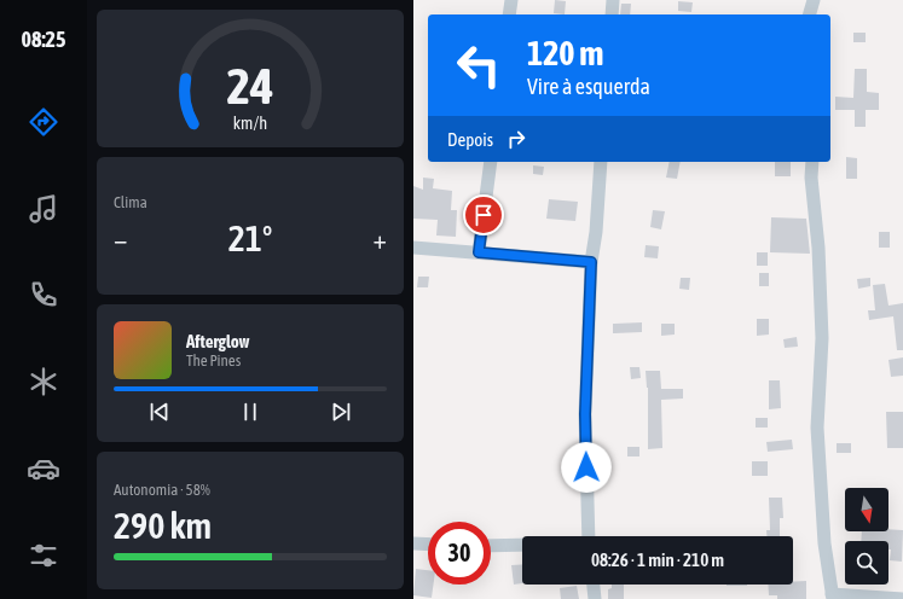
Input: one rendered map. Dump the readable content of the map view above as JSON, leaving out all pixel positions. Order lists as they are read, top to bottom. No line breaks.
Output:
{"north":"bottom","page":{"tabs":"08:25","turn":["120 m","Vire à esquerda"],"then":"Depois","tile":["Clima",["Autonomia · 58%","290 km"]],"heat":["−","21°","+"],"song":["Afterglow","The Pines"],"limit":"30","trip":"08:26 · 1 min · 210 m","gauge":["24","km/h"]}}
